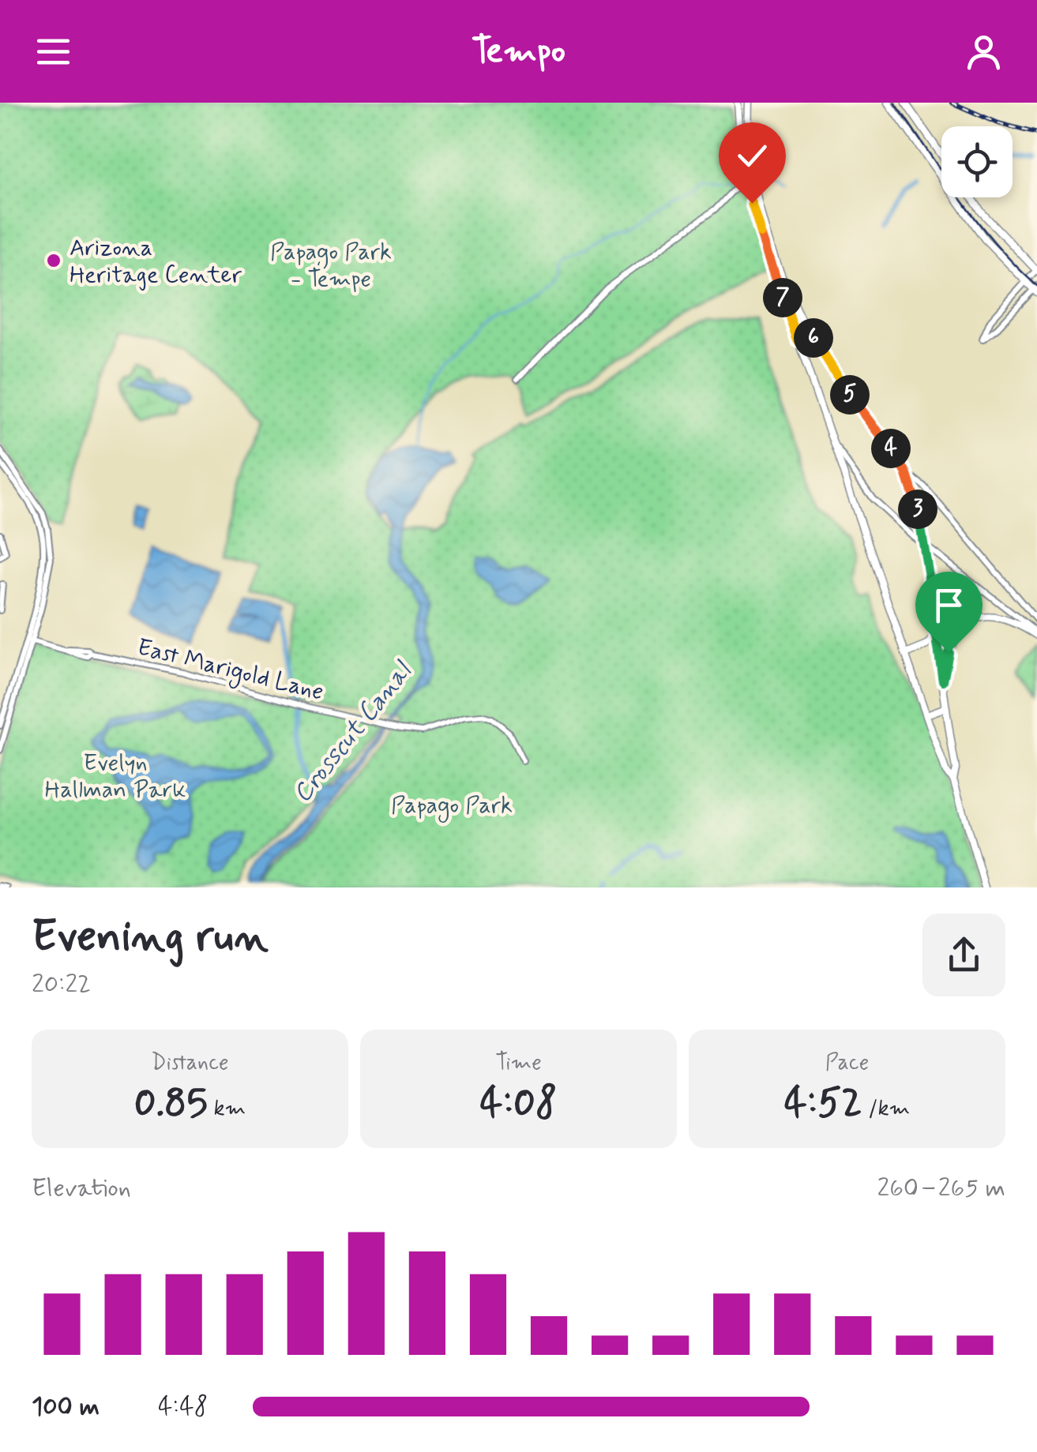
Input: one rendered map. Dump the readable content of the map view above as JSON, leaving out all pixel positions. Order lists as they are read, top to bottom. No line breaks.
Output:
{"streets":{"street":["East Marigold Lane"]},"water":["Crosscut Canal"],"parks":["Papago Park - Tempe","Evelyn Hallman Park","Papago Park"],"places":["Arizona Heritage Center"],"page":{"header":"Tempo","pins":["7","6","5","4","3"],"heading":["Evening run","20:22"],"stats":[["Distance","0.85 km"],["Time","4:08"],["Pace","4:52 /km"]],"chart":["Elevation","260–265 m"],"list":[{"name":"100 m","note":"4:48"}]}}
